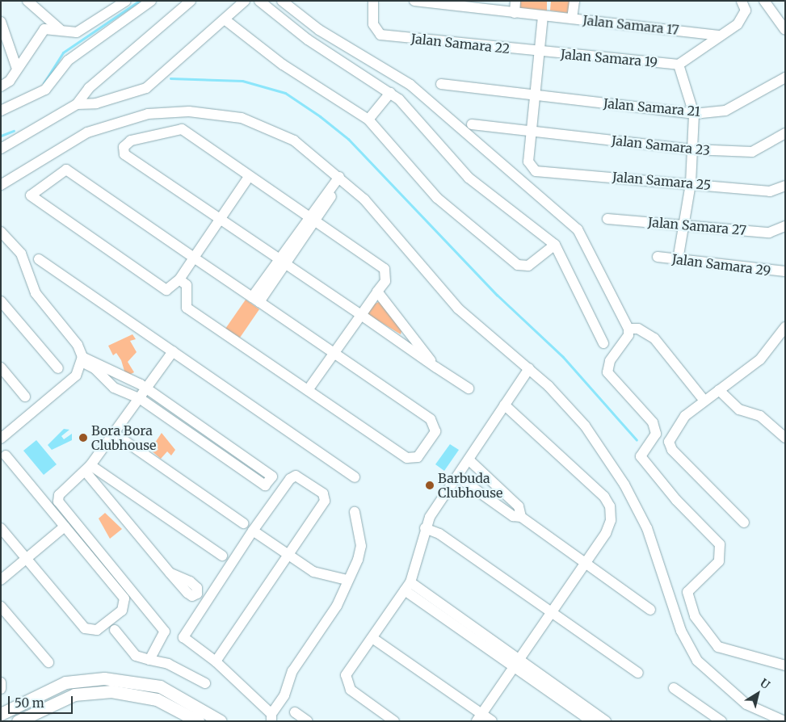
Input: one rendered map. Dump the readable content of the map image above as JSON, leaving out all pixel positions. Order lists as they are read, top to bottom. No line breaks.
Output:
{"streets":{"street":["Jalan Samara 17","Jalan Samara 22","Jalan Samara 19","Jalan Samara 21","Jalan Samara 23","Jalan Samara 25","Jalan Samara 27","Jalan Samara 29"]},"crossings":[["Jalan Samara 22","Jalan Samara 19"],["Jalan Samara 23","Jalan Samara 25"]],"places":["Bora Bora Clubhouse","Barbuda Clubhouse"],"scale_bar":"50 m","north":"top right"}
